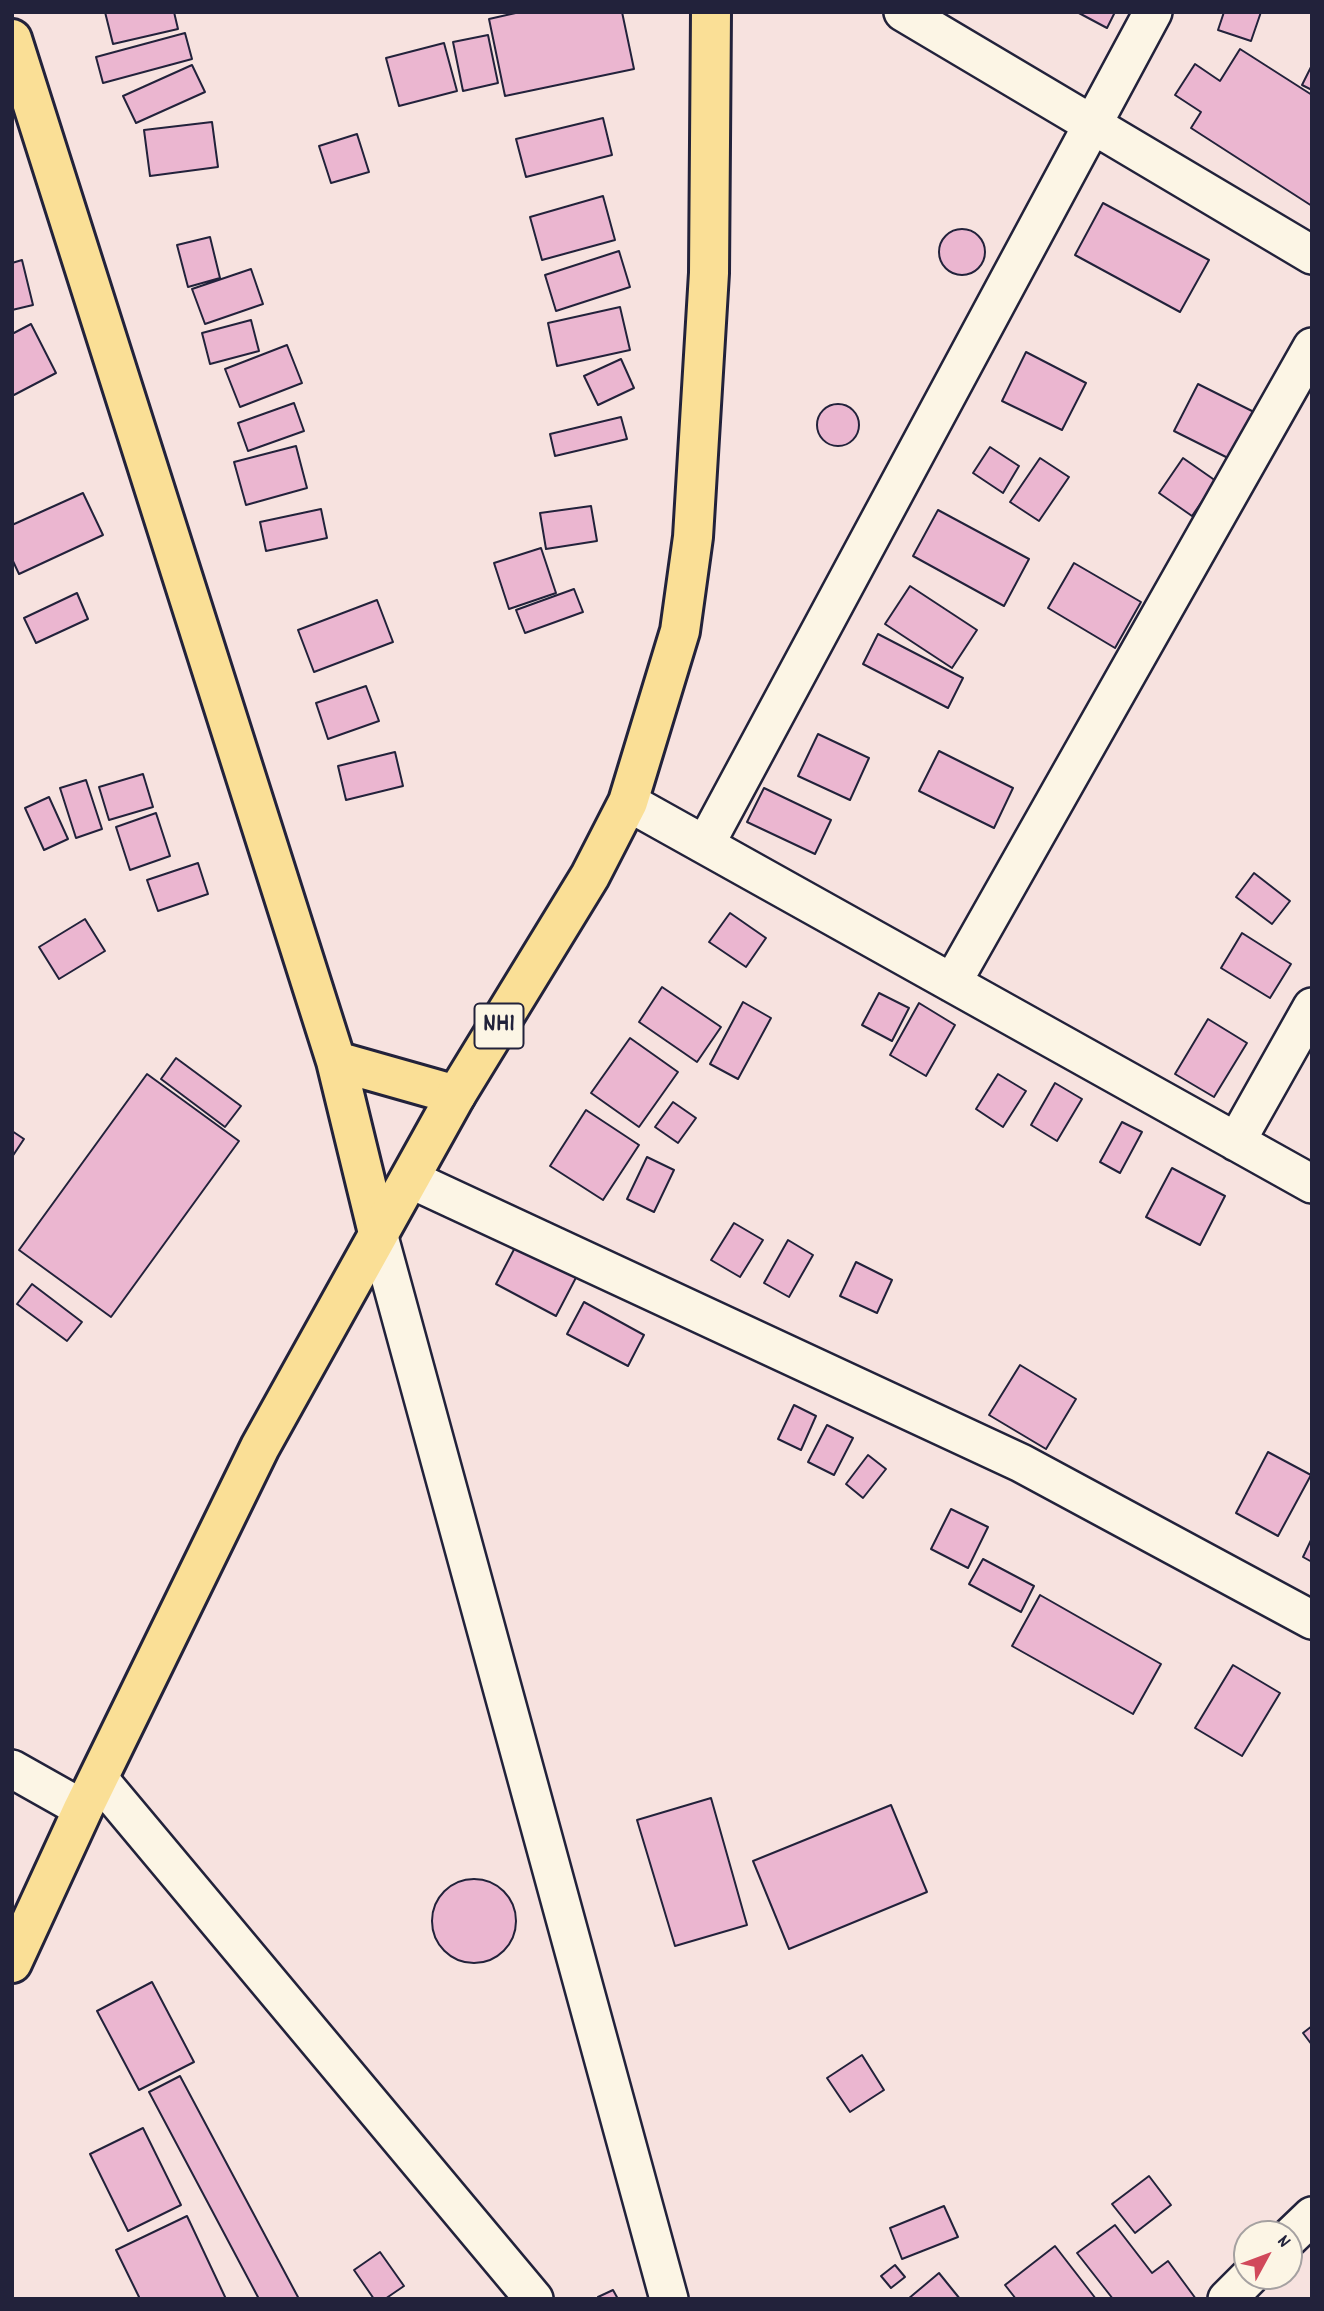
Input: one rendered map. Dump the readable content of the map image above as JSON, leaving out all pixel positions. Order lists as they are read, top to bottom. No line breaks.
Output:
{"streets":{"main road":["NH1"]},"north":"top right"}
